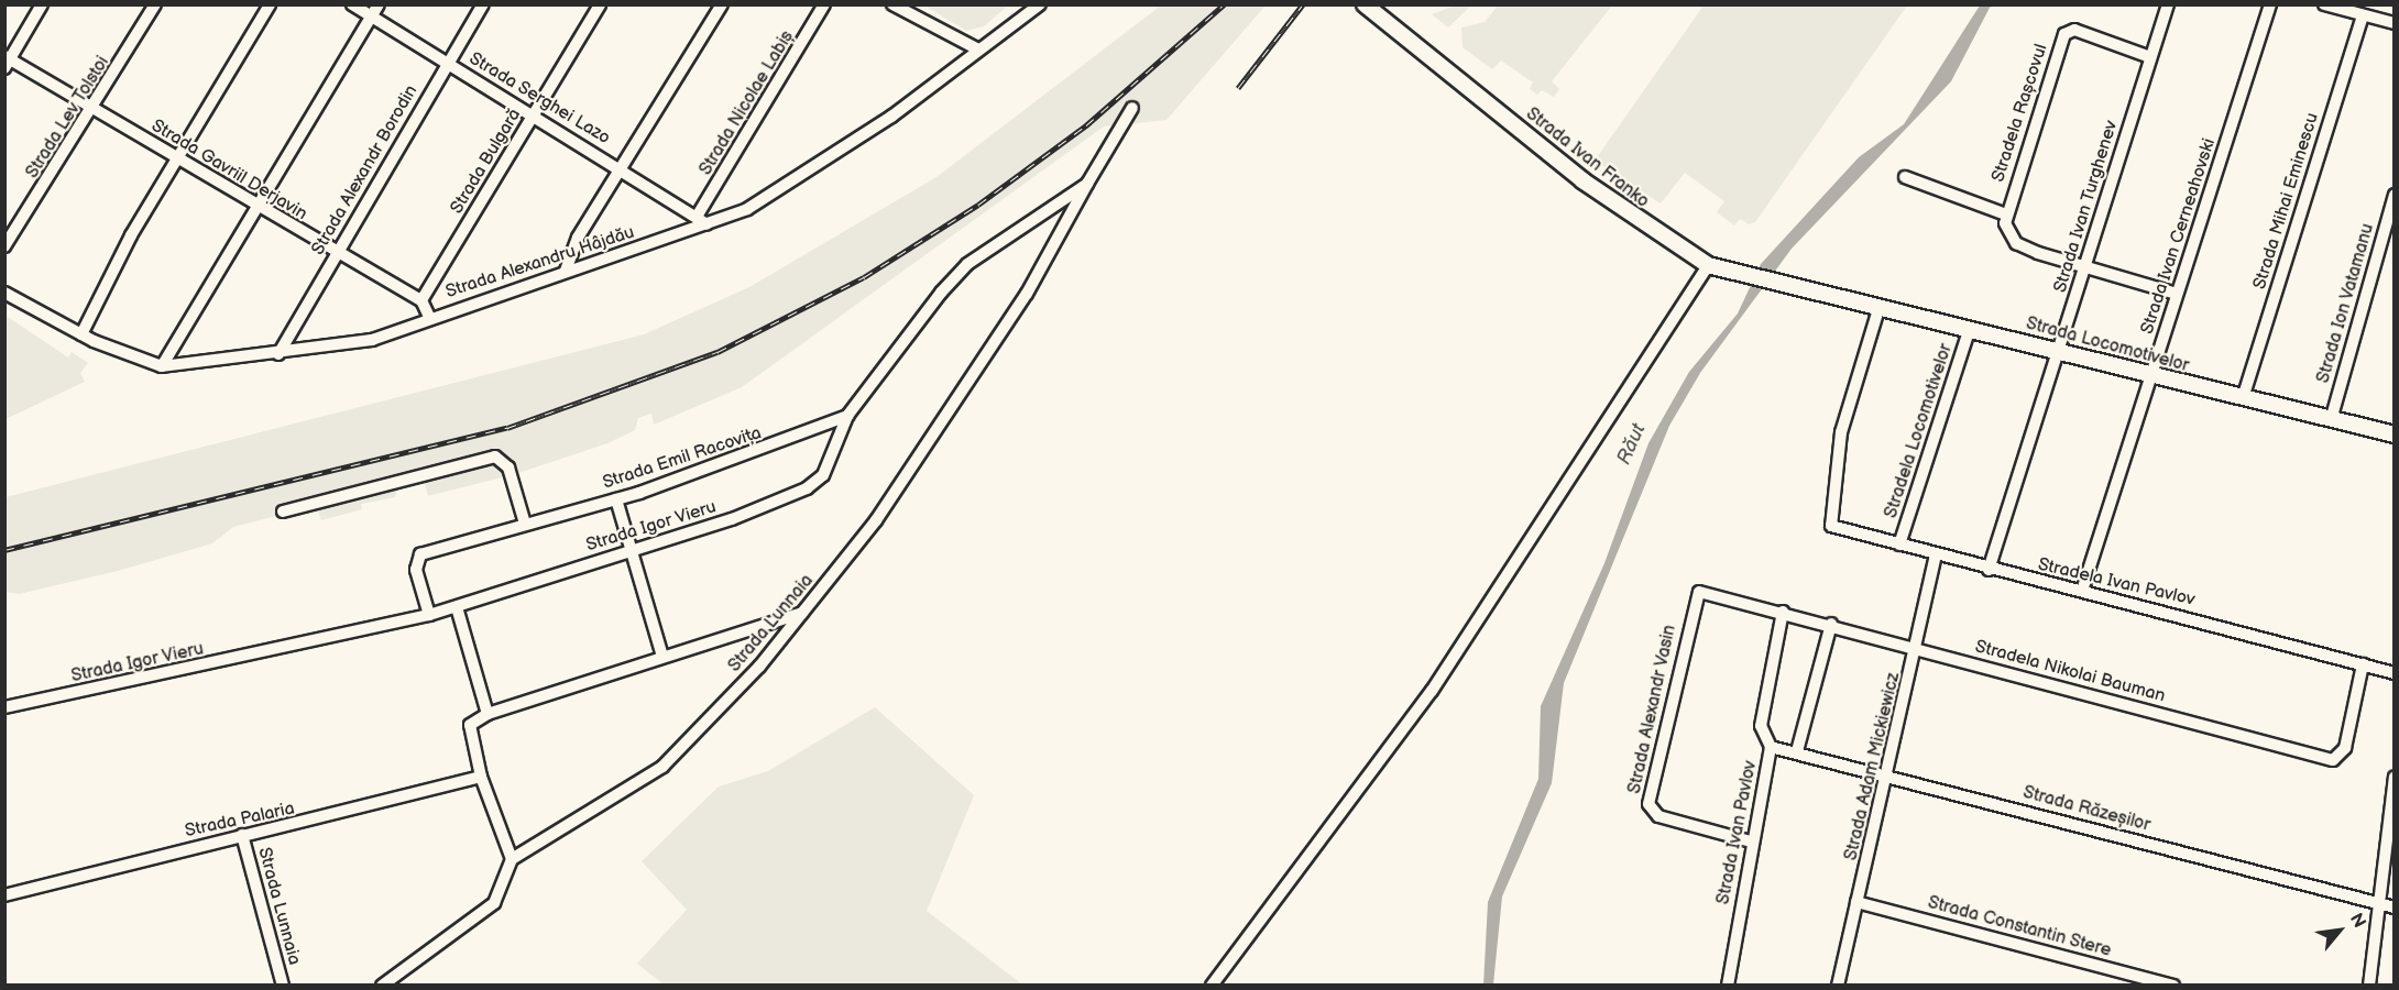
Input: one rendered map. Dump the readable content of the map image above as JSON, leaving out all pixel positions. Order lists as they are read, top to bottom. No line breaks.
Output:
{"streets":{"main road":["Strada Ivan Franko","Strada Locomotivelor"],"street":["Strada Serghei Lazo","Strada Nicolae Labiș","Stradela Rașcovul","Strada Lev Tolstoi","Strada Bulgară","Strada Gavriil Derjavin","Strada Alexandr Borodin","Strada Mihai Eminescu","Strada Ivan Turghenev","Strada Ivan Cerneahovski","Strada Alexandru Hâjdău","Strada Ion Vatamanu","Stradela Locomotivelor","Strada Emil Racovița","Strada Igor Vieru","Stradela Ivan Pavlov","Strada Lunnaia","Stradela Nikolai Bauman","Strada Alexandr Vasin","Strada Adam Mickiewicz","Strada Răzeșilor","Strada Palaria","Strada Ivan Pavlov","Strada Constantin Stere"]},"crossings":[["Strada Serghei Lazo","Strada Nicolae Labiș"],["Strada Serghei Lazo","Strada Bulgară"],["Strada Serghei Lazo","Strada Alexandr Borodin"],["Strada Serghei Lazo","Strada Alexandru Hâjdău"],["Stradela Rașcovul","Strada Ivan Turghenev"],["Strada Lev Tolstoi","Strada Gavriil Derjavin"],["Strada Ivan Franko","Strada Locomotivelor"],["Strada Bulgară","Strada Gavriil Derjavin"],["Strada Gavriil Derjavin","Strada Alexandr Borodin"],["Strada Alexandr Borodin","Strada Alexandru Hâjdău"],["Strada Mihai Eminescu","Strada Locomotivelor"],["Strada Ivan Turghenev","Strada Locomotivelor"],["Strada Ivan Turghenev","Stradela Ivan Pavlov"],["Strada Ivan Cerneahovski","Strada Locomotivelor"],["Strada Ivan Cerneahovski","Stradela Ivan Pavlov"],["Strada Ion Vatamanu","Strada Locomotivelor"],["Strada Locomotivelor","Stradela Locomotivelor"],["Strada Locomotivelor","Stradela Ivan Pavlov"],["Stradela Locomotivelor","Stradela Ivan Pavlov"],["Strada Emil Racovița","Strada Igor Vieru"],["Strada Igor Vieru","Strada Lunnaia"],["Stradela Ivan Pavlov","Stradela Nikolai Bauman"],["Stradela Ivan Pavlov","Strada Adam Mickiewicz"],["Strada Lunnaia","Strada Palaria"],["Stradela Nikolai Bauman","Strada Alexandr Vasin"],["Stradela Nikolai Bauman","Strada Adam Mickiewicz"],["Stradela Nikolai Bauman","Strada Ivan Pavlov"],["Strada Alexandr Vasin","Strada Ivan Pavlov"],["Strada Adam Mickiewicz","Strada Răzeșilor"],["Strada Adam Mickiewicz","Strada Constantin Stere"],["Strada Răzeșilor","Strada Ivan Pavlov"]],"water":["Răut"],"north":"top right"}
